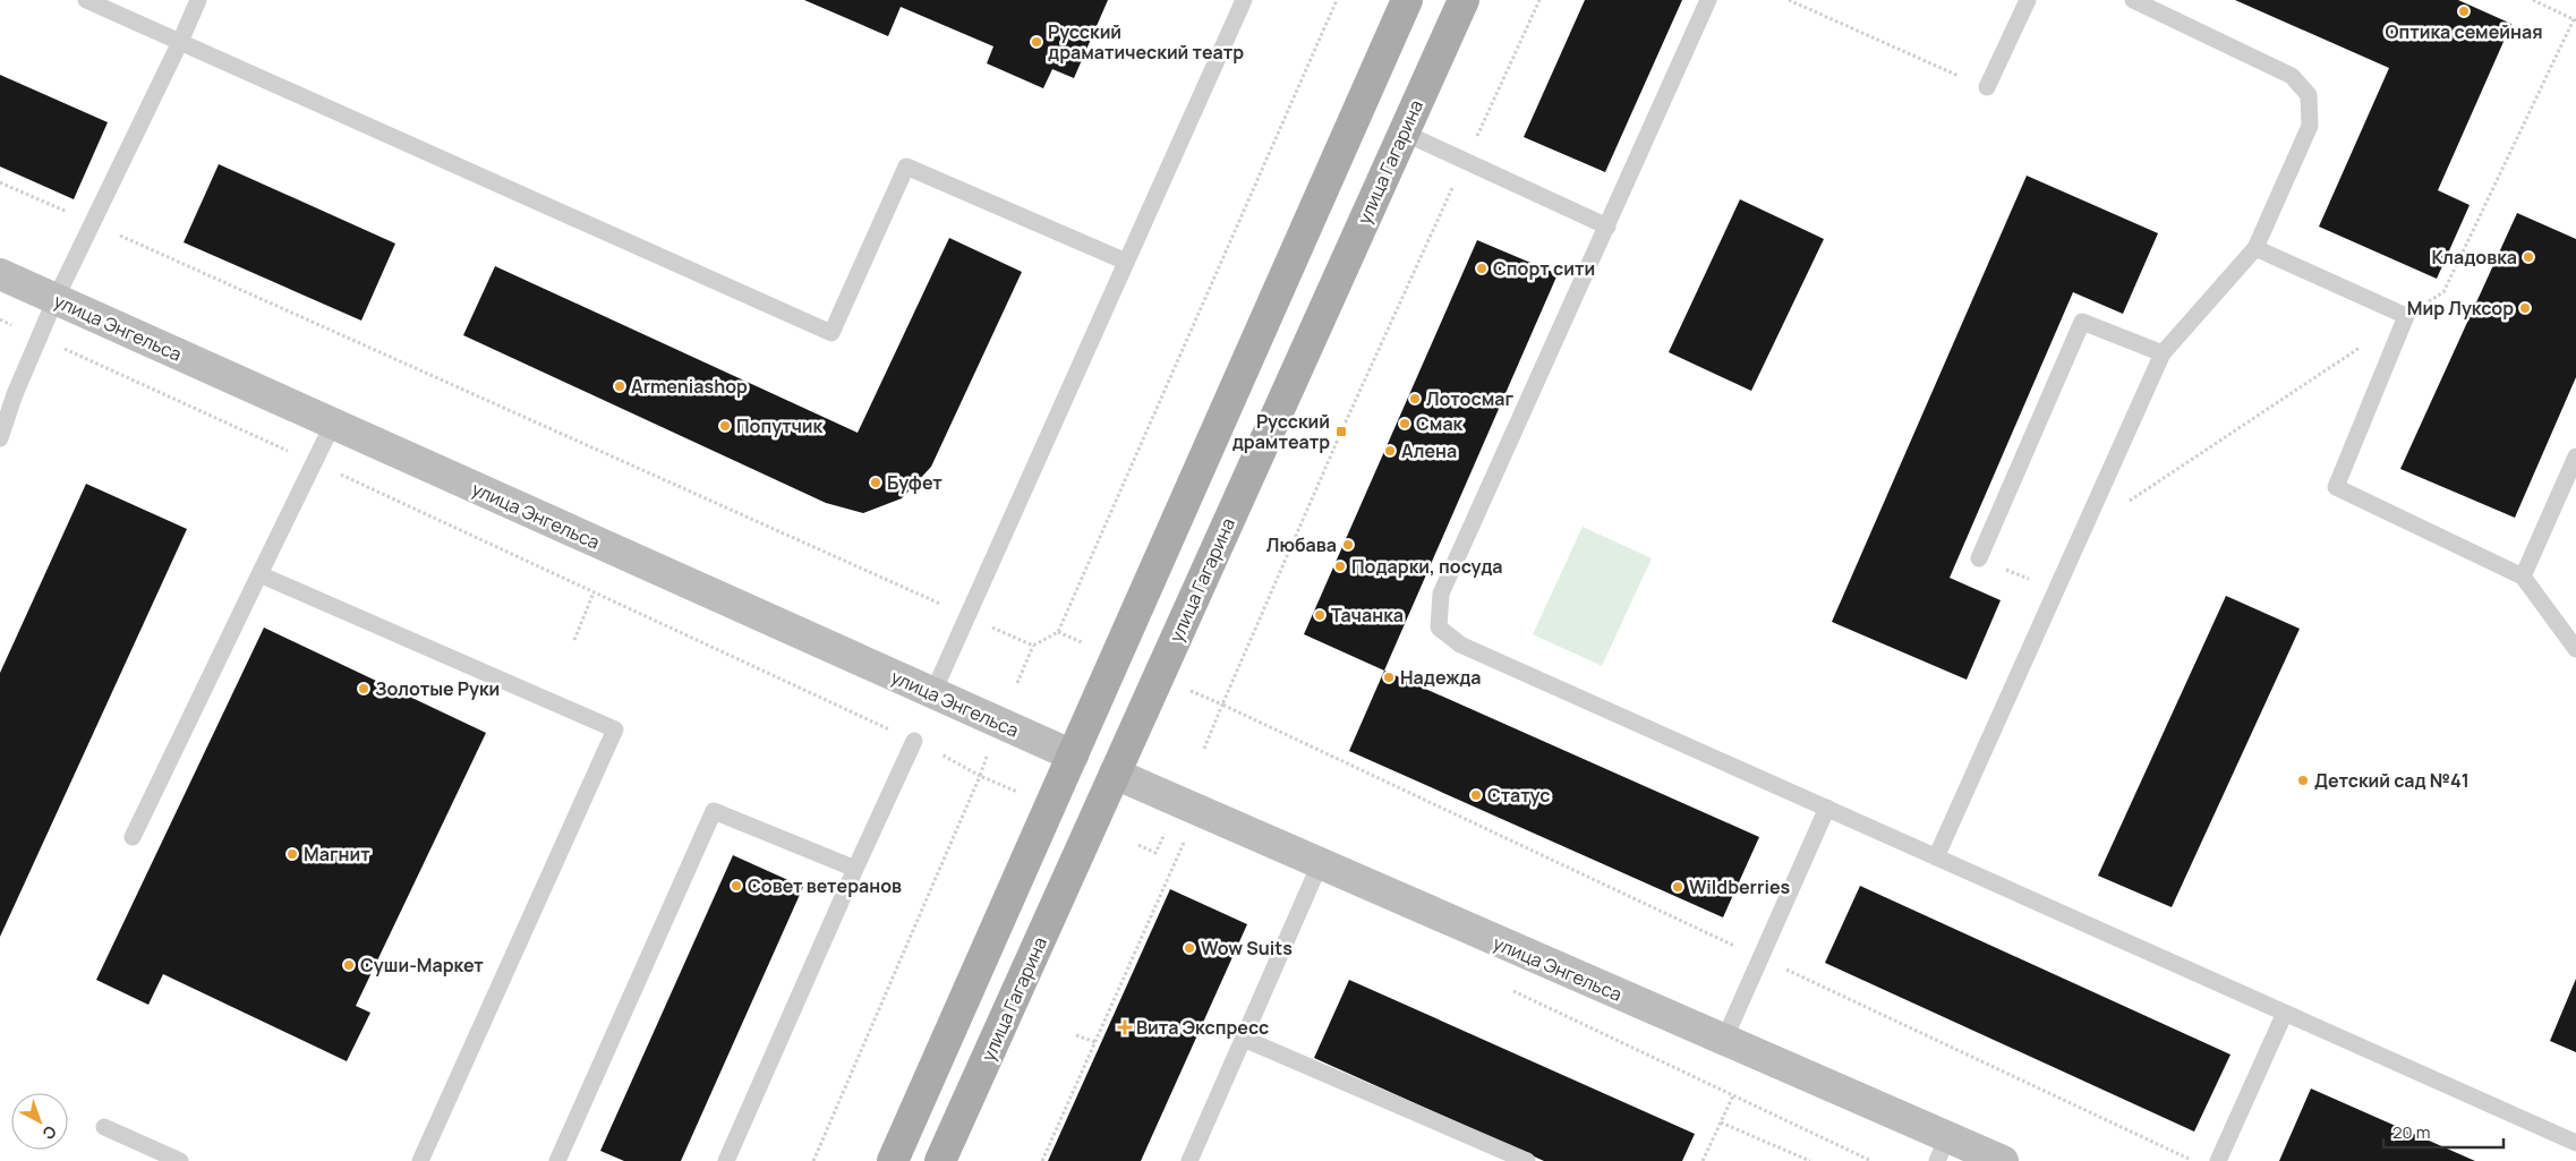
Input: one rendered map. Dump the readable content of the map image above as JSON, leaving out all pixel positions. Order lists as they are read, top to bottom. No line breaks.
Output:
{"streets":{"main road":["улица Гагарина"],"street":["улица Энгельса"]},"crossings":[["улица Гагарина","улица Энгельса"]],"places":{"other":["Оптика семейная","Русский драматический театр","Кладовка","Спорт сити","Мир Луксор","Armeniashop","Лотосмаг","Смак","Попутчик","Алена","Буфет","Любава","Подарки, посуда","Тачанка","Надежда","Золотые Руки","Детский сад №41","Статус","Магнит","Совет ветеранов","Wildberries","Wow Suits","Суши-Маркет"],"transit":["Русский драмтеатр"],"health":["Вита Экспресс"]},"scale_bar":"20 m","north":"bottom right"}
